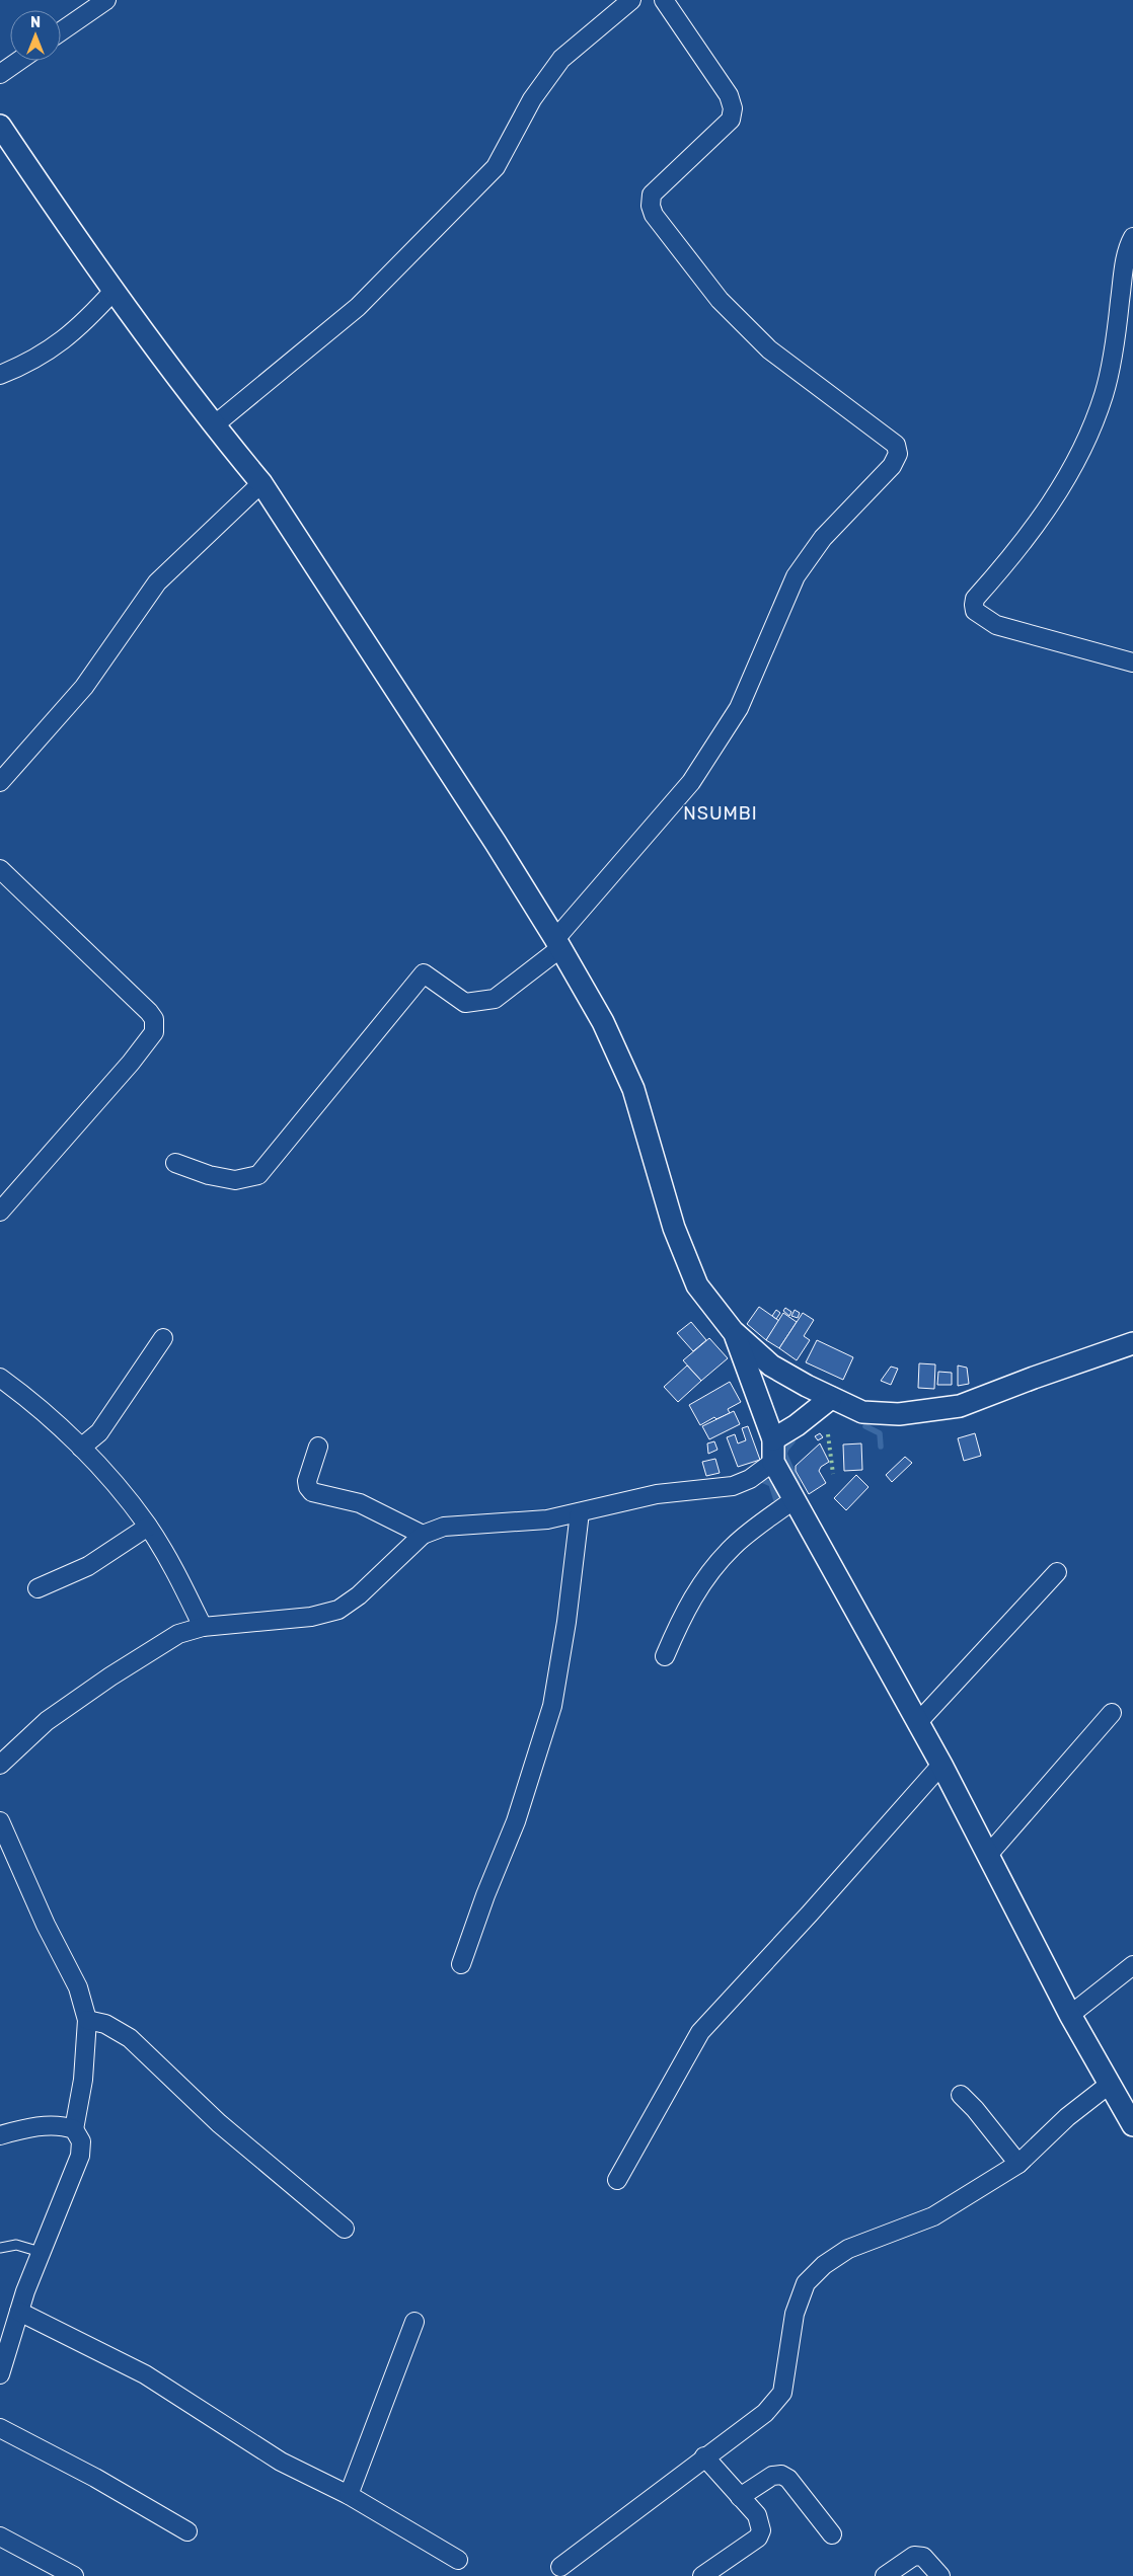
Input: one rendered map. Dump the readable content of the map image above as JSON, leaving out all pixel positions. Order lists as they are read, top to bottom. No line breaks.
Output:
{"districts":["NSUMBI"],"north":"top"}
